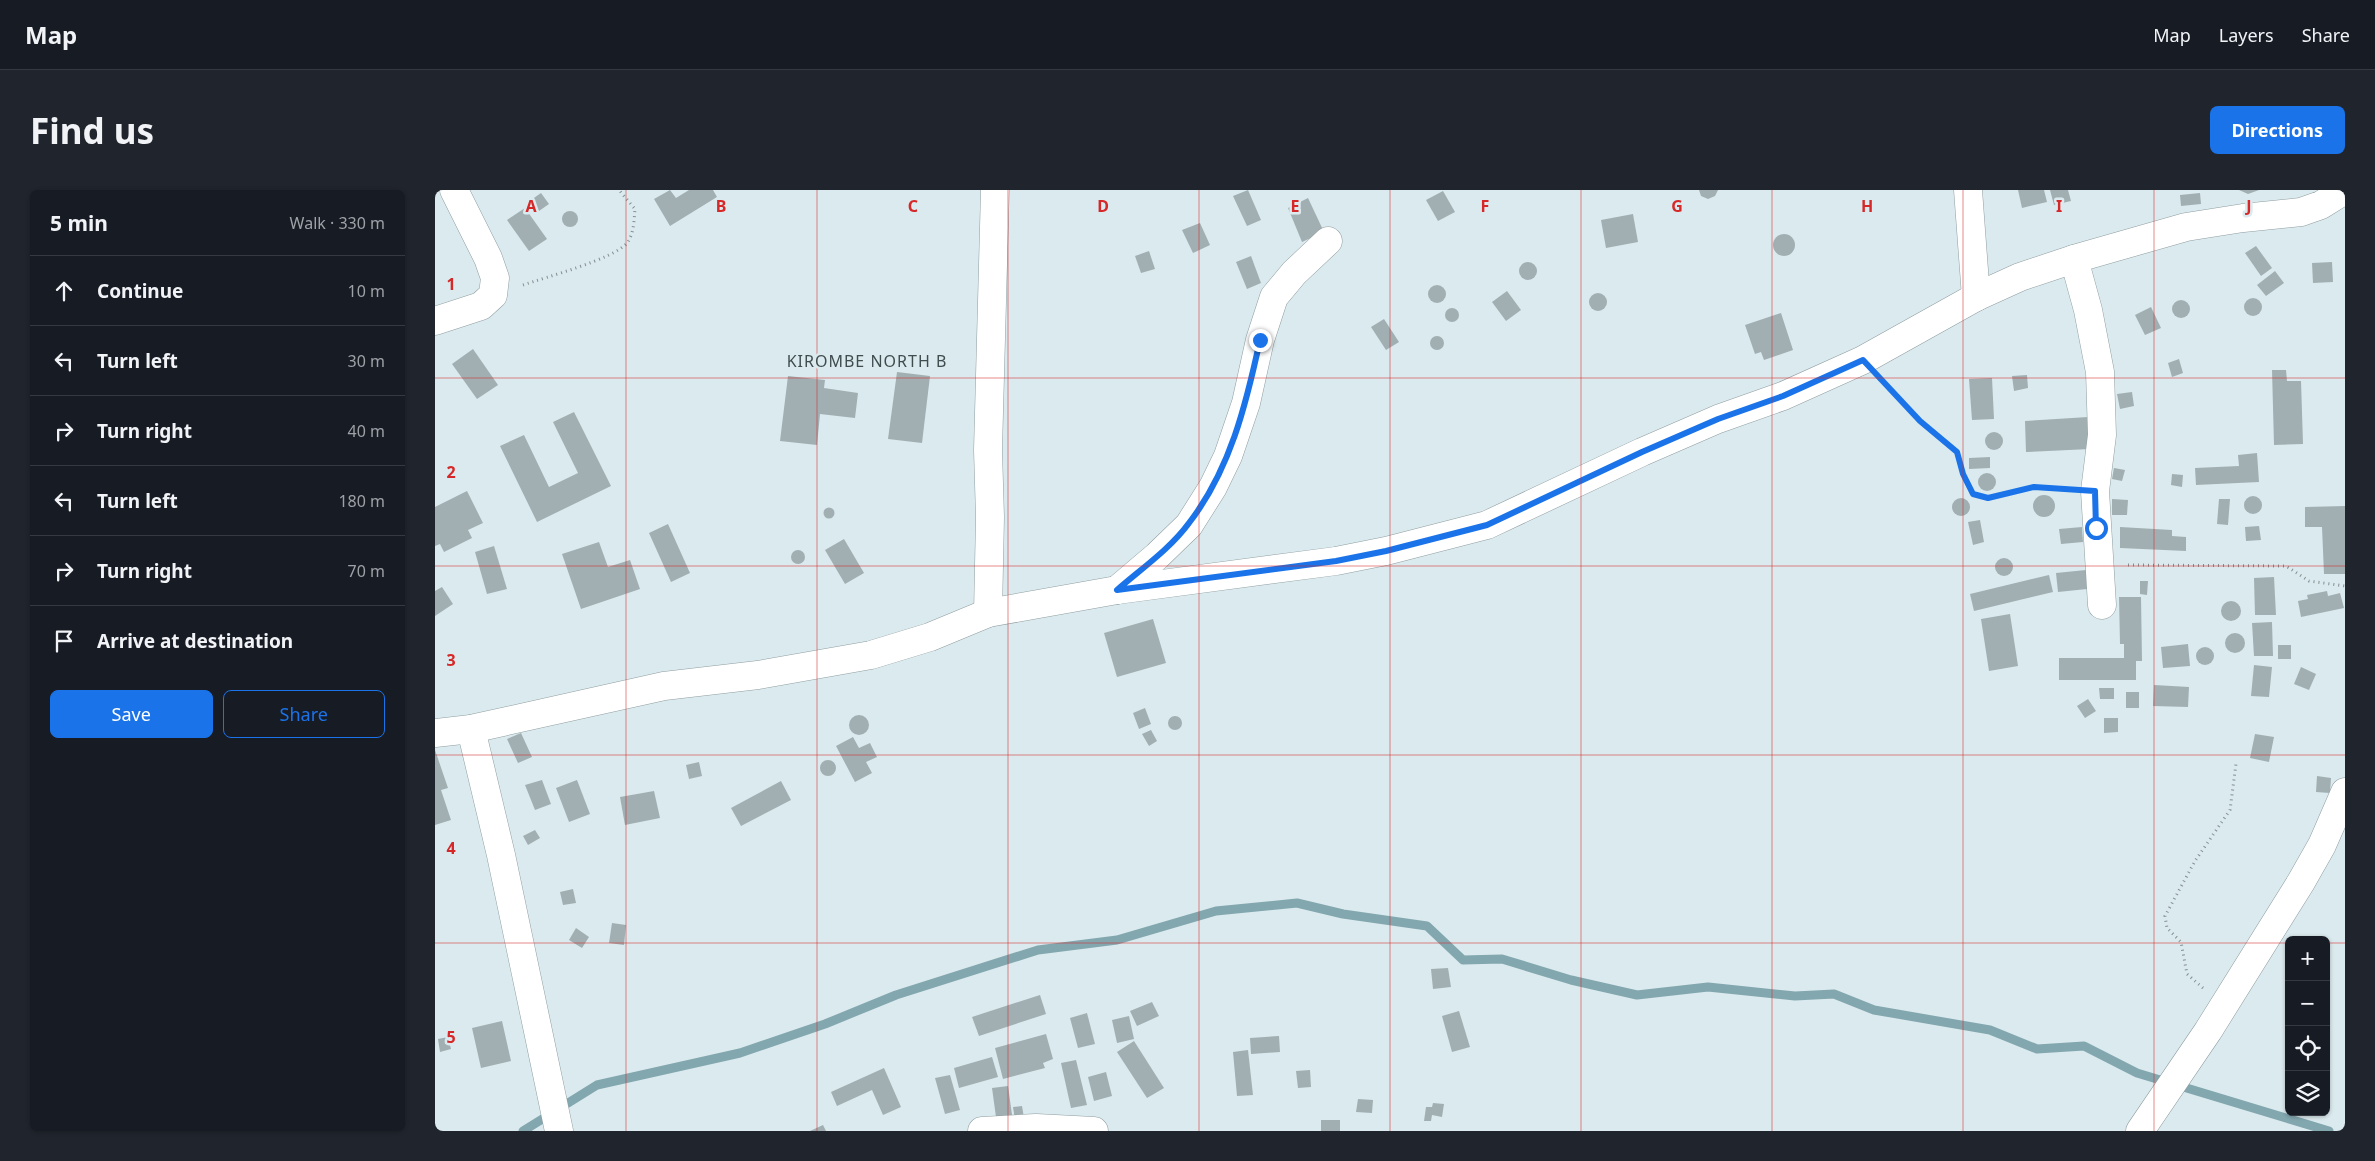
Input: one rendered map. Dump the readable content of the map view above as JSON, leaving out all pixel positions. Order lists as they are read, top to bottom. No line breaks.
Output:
{"districts":["KIROMBE NORTH B"],"page":{"header":"Map","nav":["Map","Layers","Share"],"buttons":["Directions",["Save","Share"]],"title":"Find us","heading":["5 min","Walk · 330 m"],"list":[["Continue","10 m"],["Turn left","30 m"],["Turn right","40 m"],["Turn left","180 m"],["Turn right","70 m"],"Arrive at destination"],"map_buttons":["+","−"]},"grid":{"columns":["A","B","C","D","E","F","G","H","I","J"],"rows":["1","2","3","4","5"]}}
